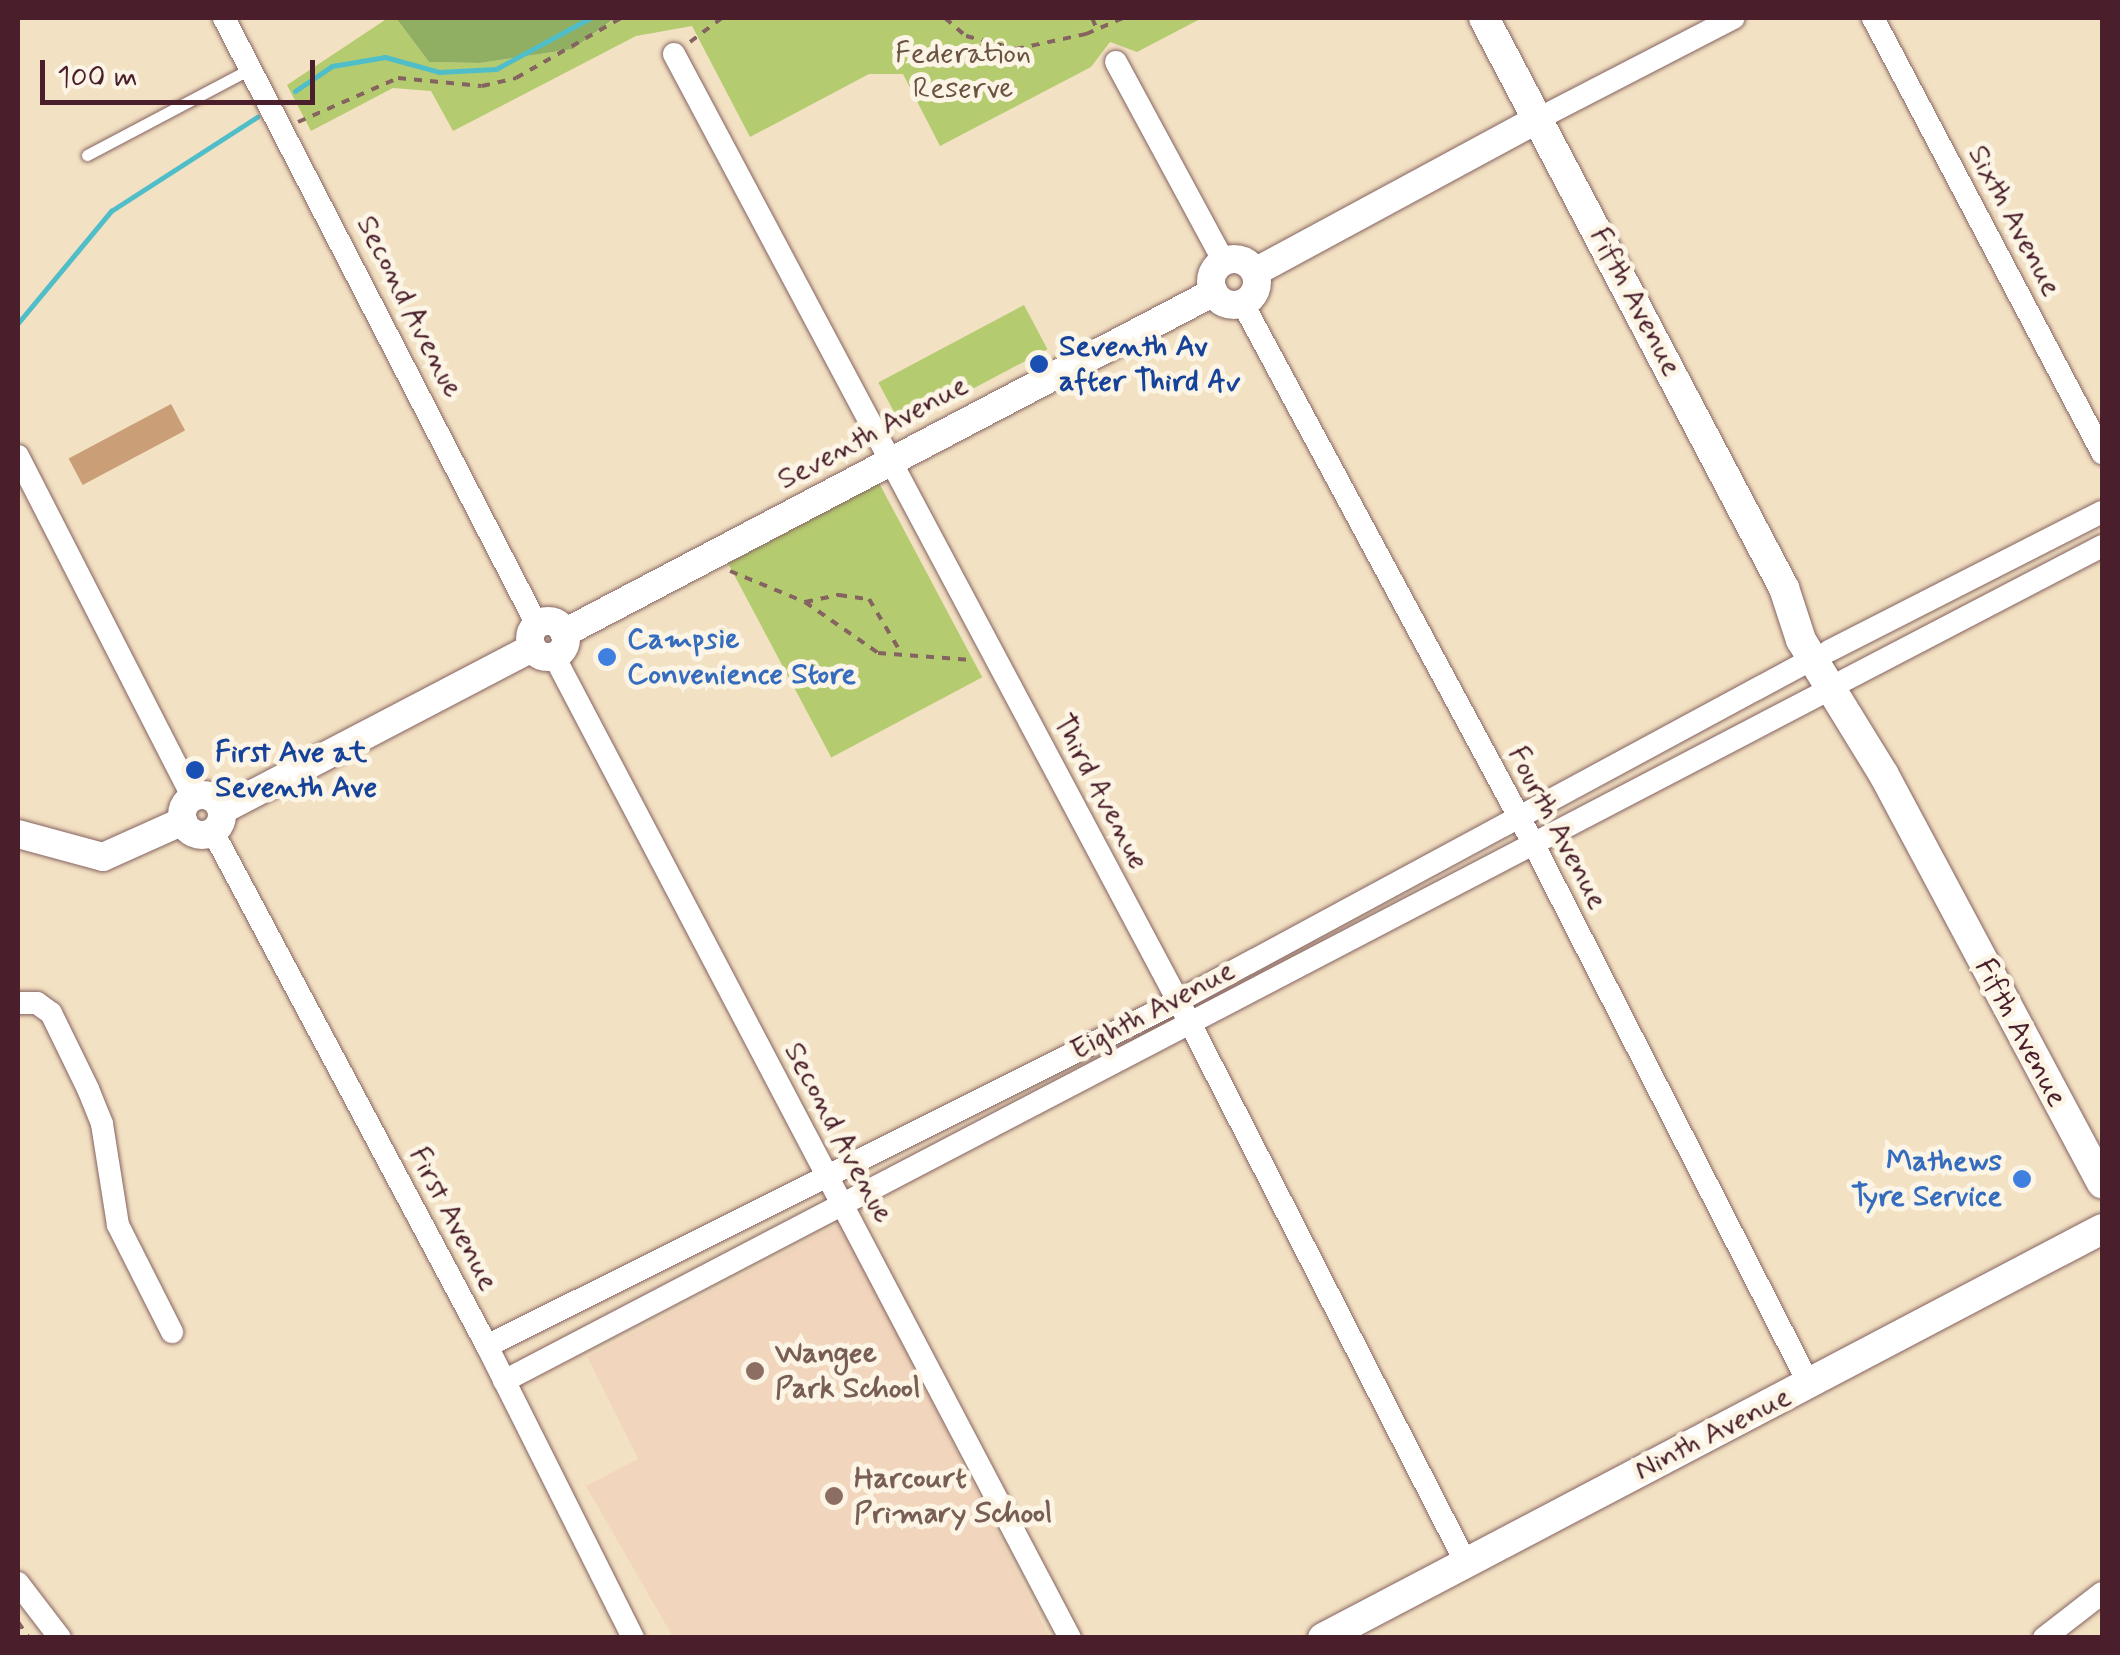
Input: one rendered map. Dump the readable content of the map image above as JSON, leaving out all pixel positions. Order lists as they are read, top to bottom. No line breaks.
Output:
{"streets":{"main road":["Fifth Avenue","Ninth Avenue"],"street":["Sixth Avenue","Second Avenue","Seventh Avenue","Third Avenue","Fourth Avenue","Eighth Avenue","First Avenue"]},"crossings":[["Fifth Avenue","Eighth Avenue"],["Second Avenue","Seventh Avenue"],["Second Avenue","Eighth Avenue"],["Seventh Avenue","Third Avenue"],["Seventh Avenue","Fourth Avenue"],["Seventh Avenue","First Avenue"],["Third Avenue","Eighth Avenue"],["Third Avenue","Ninth Avenue"],["Fourth Avenue","Eighth Avenue"],["Fourth Avenue","Ninth Avenue"],["Eighth Avenue","First Avenue"]],"parks":["Federation Reserve"],"places":["Seventh Av after Third Av","Campsie Convenience Store","First Ave at Seventh Ave","Mathews Tyre Service","Wangee Park School","Harcourt Primary School"],"scale_bar":"100 m"}
